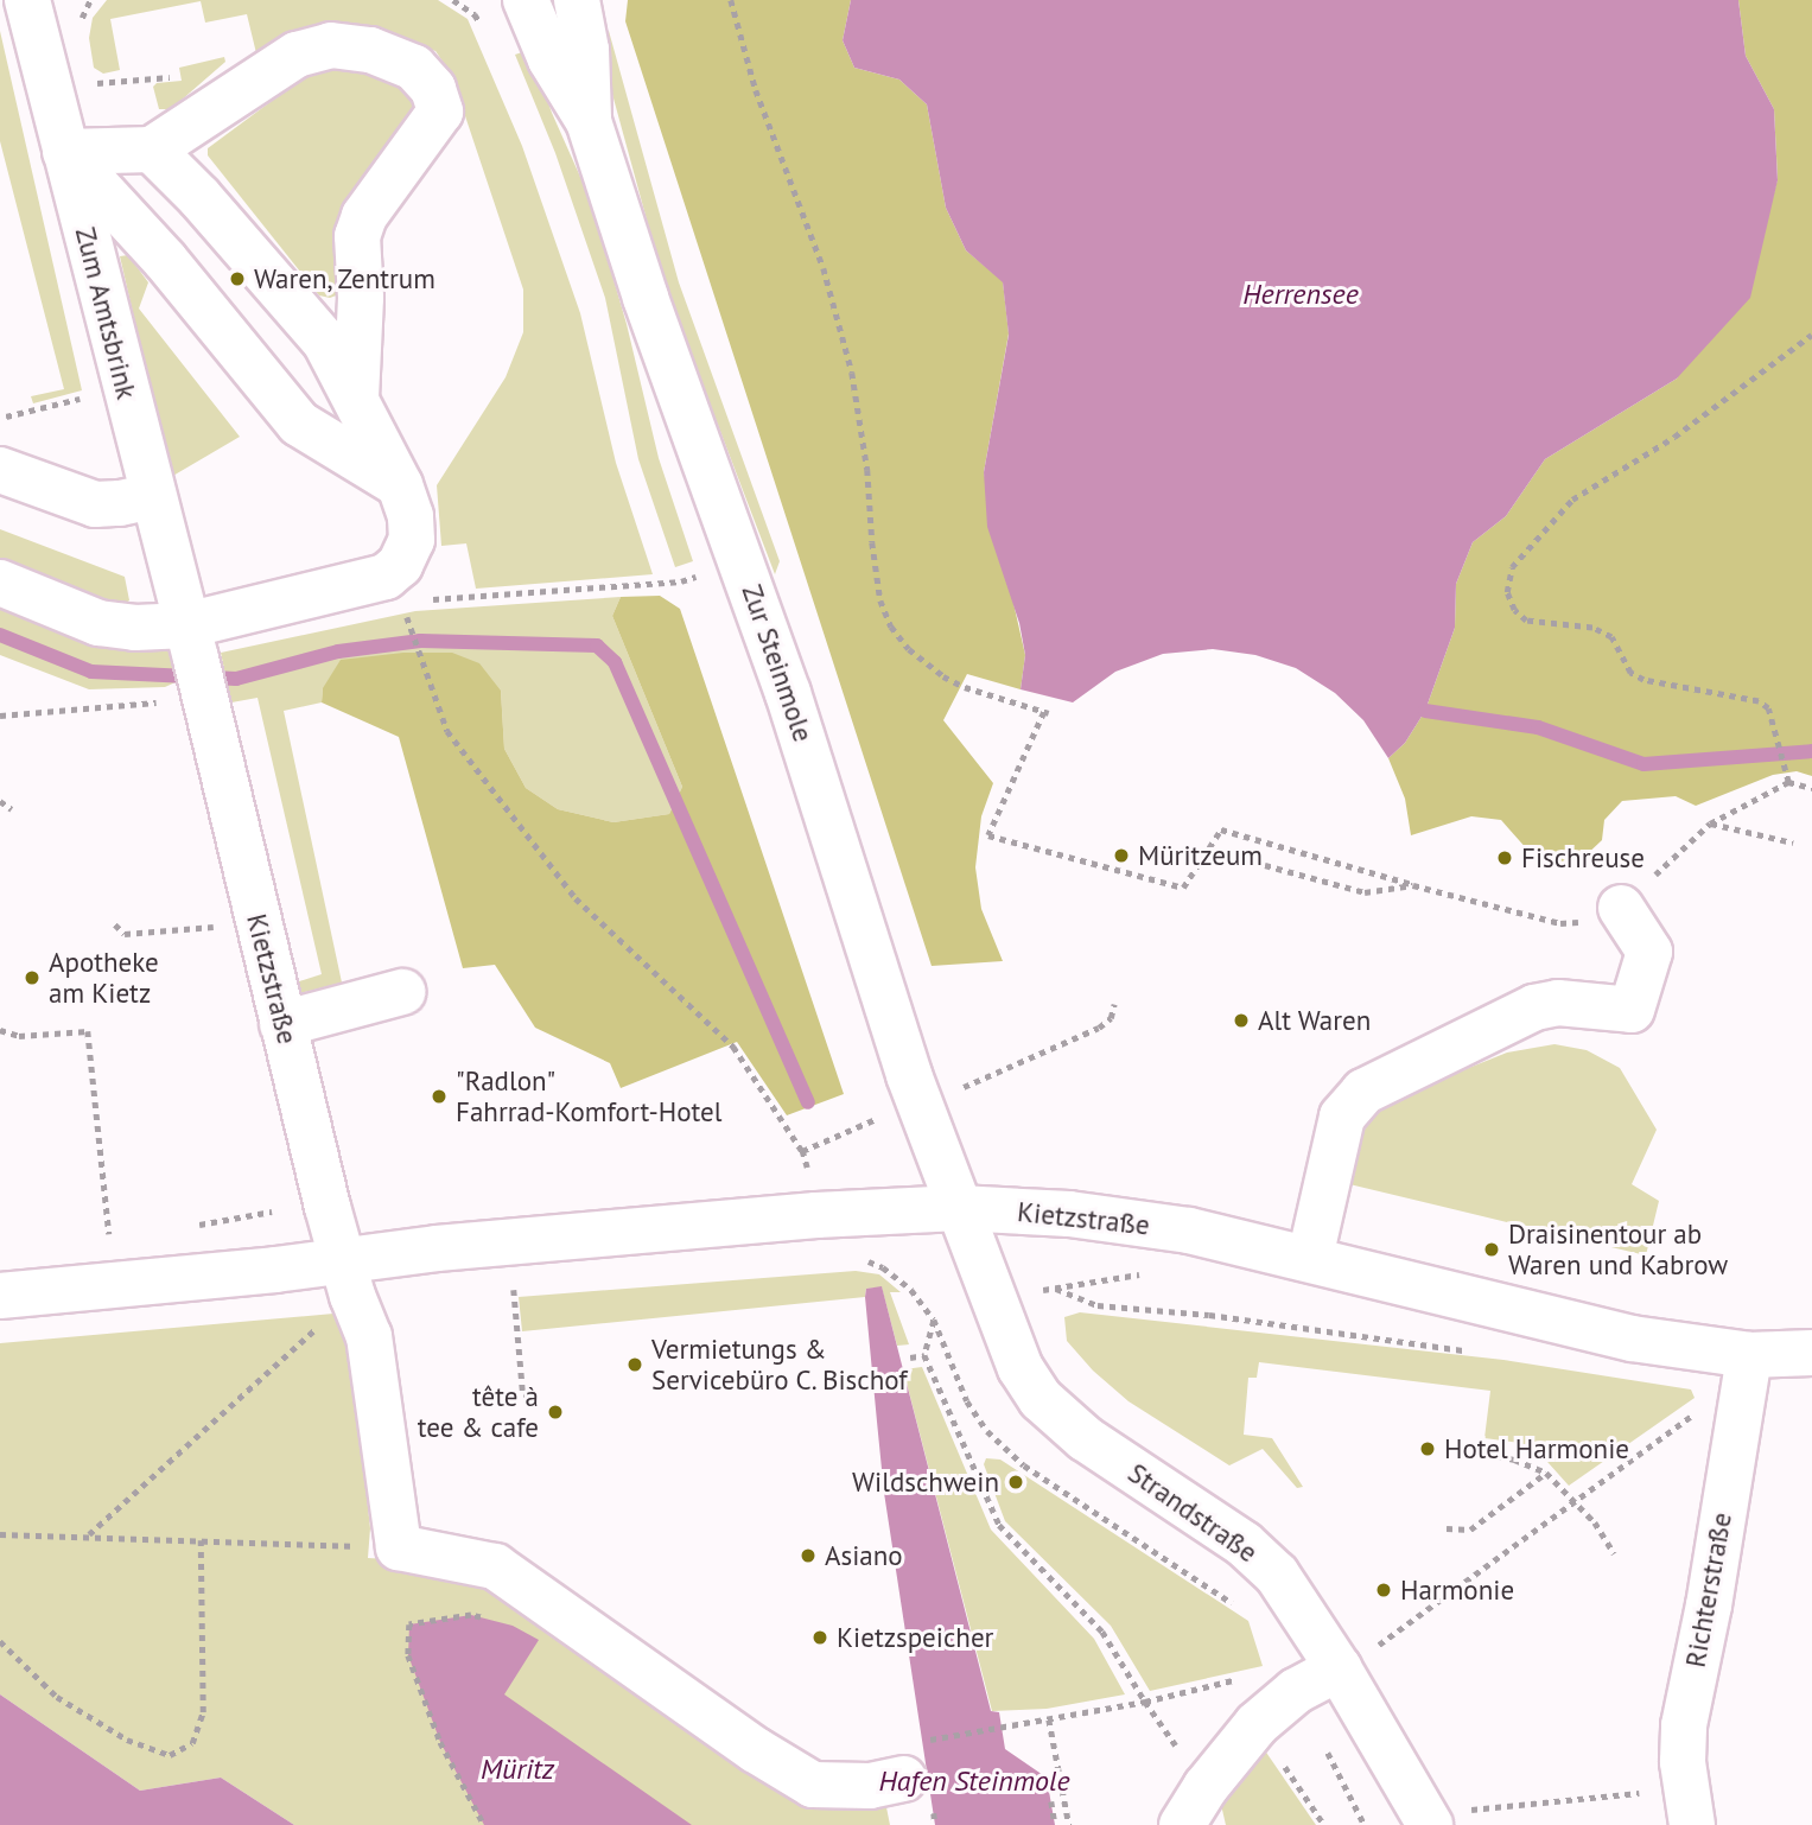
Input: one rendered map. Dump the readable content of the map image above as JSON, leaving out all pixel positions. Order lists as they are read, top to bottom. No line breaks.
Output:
{"streets":{"street":["Zum Amtsbrink","Zur Steinmole","Kietzstraße","Strandstraße","Richterstraße"]},"crossings":[["Zum Amtsbrink","Kietzstraße"],["Zur Steinmole","Kietzstraße"],["Zur Steinmole","Strandstraße"],["Kietzstraße","Strandstraße"],["Kietzstraße","Richterstraße"]],"water":["Herrensee","Müritz","Hafen Steinmole"],"places":["Waren, Zentrum","Müritzeum","Fischreuse","Apotheke am Kietz","Alt Waren","\"Radlon\" Fahrrad-Komfort-Hotel","Draisinentour ab Waren und Kabrow","Vermietungs & Servicebüro C. Bischof","tête à tee & cafe","Hotel Harmonie","Wildschwein","Asiano","Harmonie","Kietzspeicher"]}
